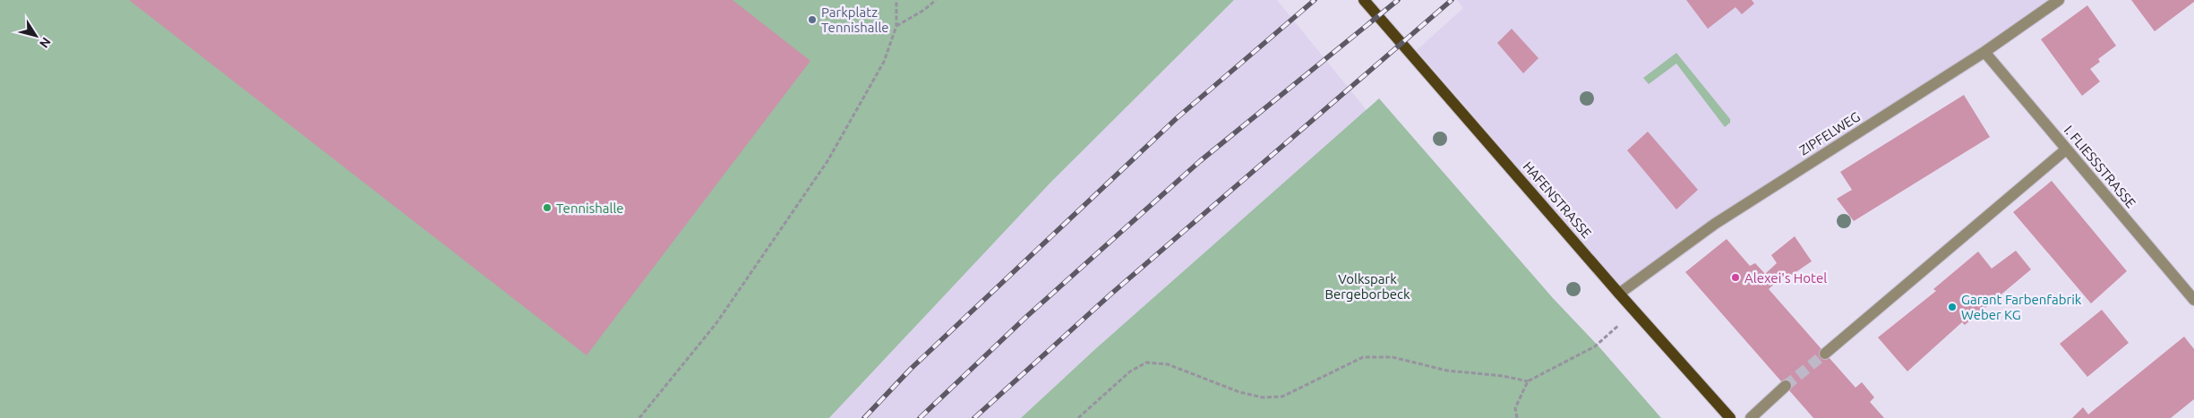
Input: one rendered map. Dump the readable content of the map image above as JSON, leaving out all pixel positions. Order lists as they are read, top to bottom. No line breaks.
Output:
{"streets":{"main road":["HAFENSTRASSE"],"street":["ZIPFELWEG","I. FLIESSSTRASSE"]},"crossings":[["ZIPFELWEG","I. FLIESSSTRASSE"],["ZIPFELWEG","HAFENSTRASSE"]],"parks":["Volkspark Bergeborbeck"],"places":["Parkplatz Tennishalle","Tennishalle","Alexei's Hotel","Garant Farbenfabrik Weber KG"],"north":"bottom right"}
